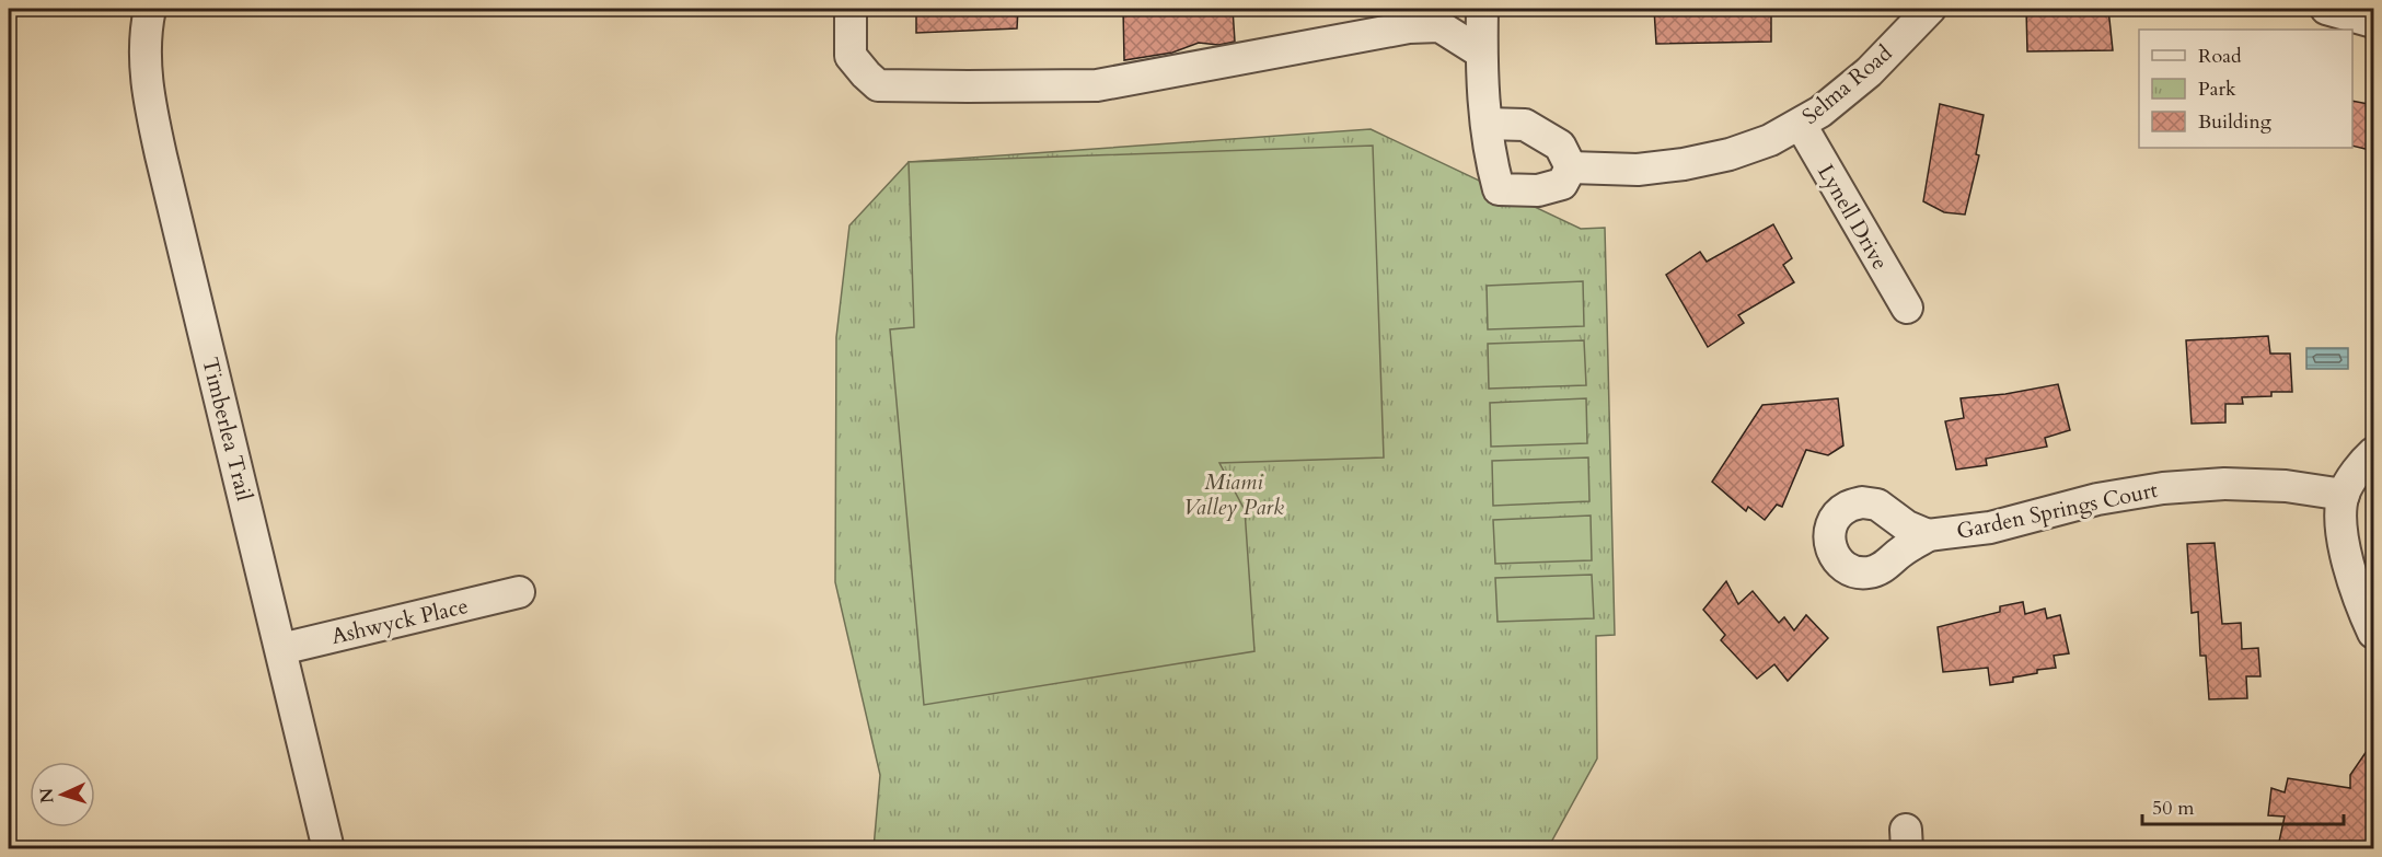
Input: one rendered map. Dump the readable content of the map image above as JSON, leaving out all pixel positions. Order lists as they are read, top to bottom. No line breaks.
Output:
{"streets":{"street":["Selma Road","Lynell Drive","Timberlea Trail","Garden Springs Court","Ashwyck Place"]},"crossings":[["Selma Road","Lynell Drive"],["Timberlea Trail","Ashwyck Place"]],"parks":["Miami Valley Park"],"legend":["Road","Park","Building"],"scale_bar":"50 m","north":"left"}
